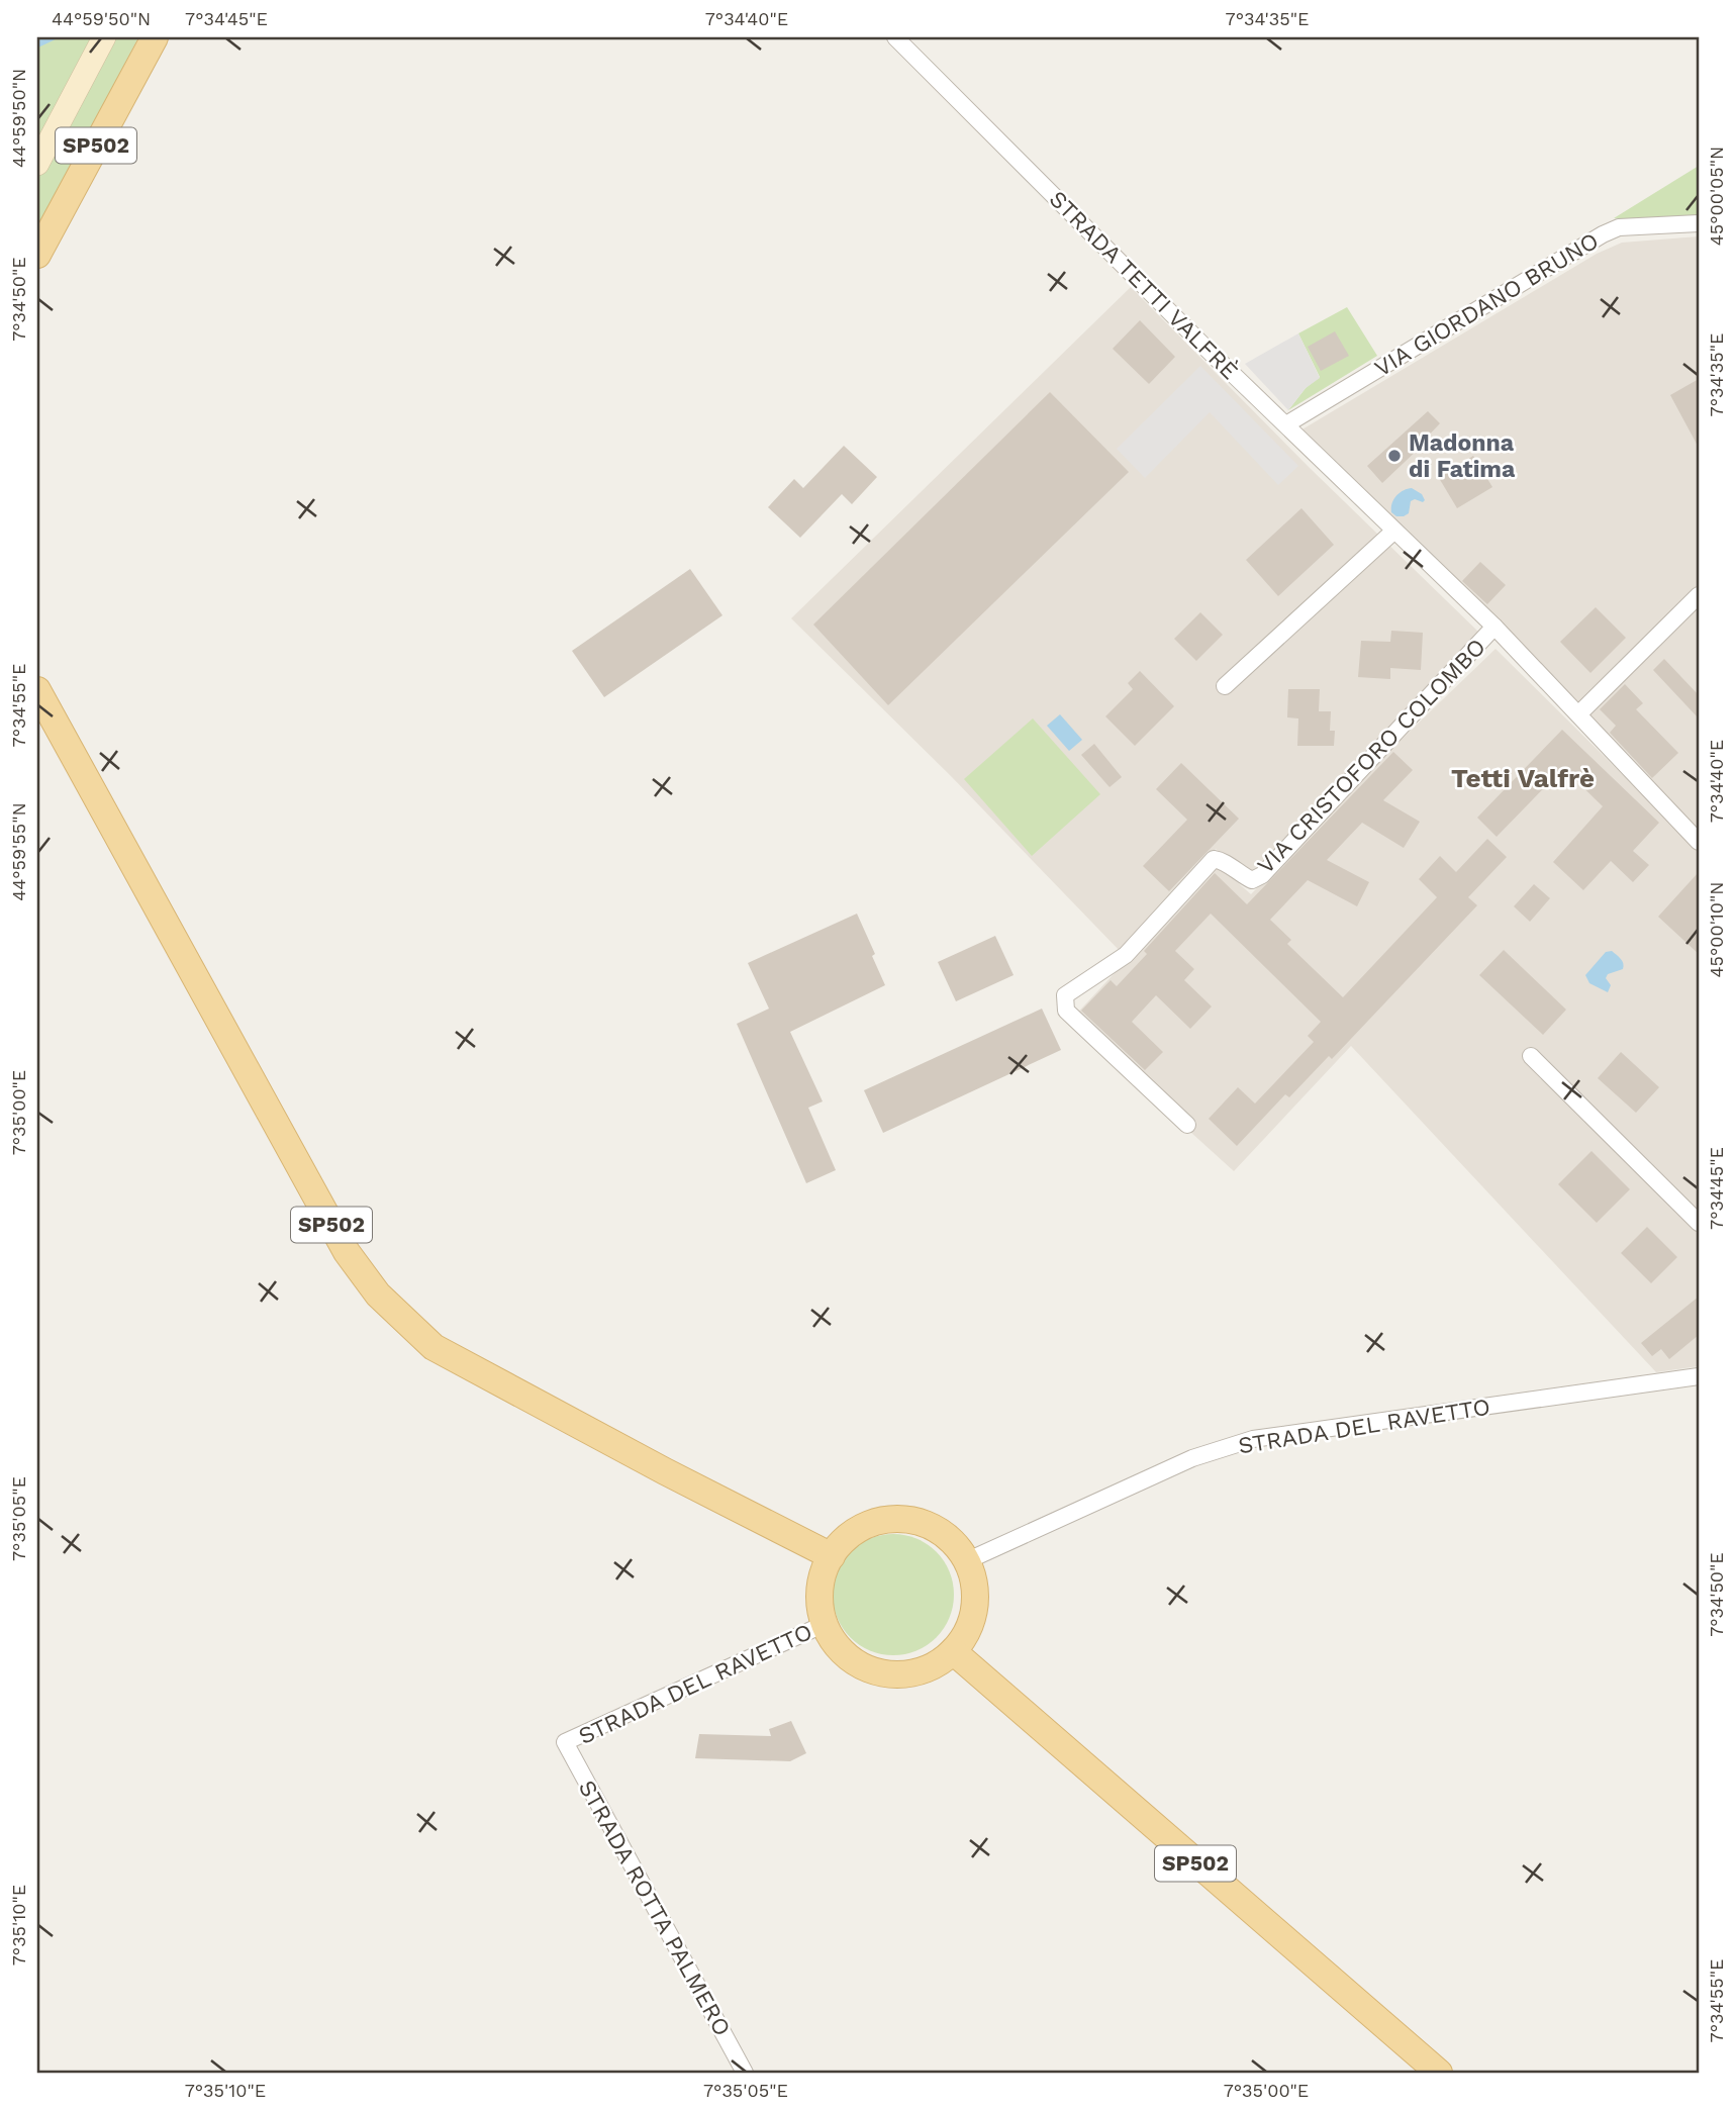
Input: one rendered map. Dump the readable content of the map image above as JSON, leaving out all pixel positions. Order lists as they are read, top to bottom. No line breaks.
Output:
{"streets":{"main road":["SP502"],"street":["STRADA TETTI VALFRÈ","VIA GIORDANO BRUNO","VIA CRISTOFORO COLOMBO","STRADA DEL RAVETTO","STRADA ROTTA PALMERO"]},"crossings":[["SP502","STRADA DEL RAVETTO"],["STRADA TETTI VALFRÈ","VIA GIORDANO BRUNO"],["STRADA TETTI VALFRÈ","VIA CRISTOFORO COLOMBO"],["STRADA DEL RAVETTO","STRADA ROTTA PALMERO"]],"districts":["Tetti Valfrè"],"places":["Madonna di Fatima"],"coordinates":["44°59'50\"N","7°34'45\"E","7°34'40\"E","7°34'35\"E","45°00'05\"N","7°34'50\"E","7°34'55\"E","44°59'55\"N","45°00'10\"N","7°35'00\"E","7°35'05\"E","7°35'10\"E"]}
